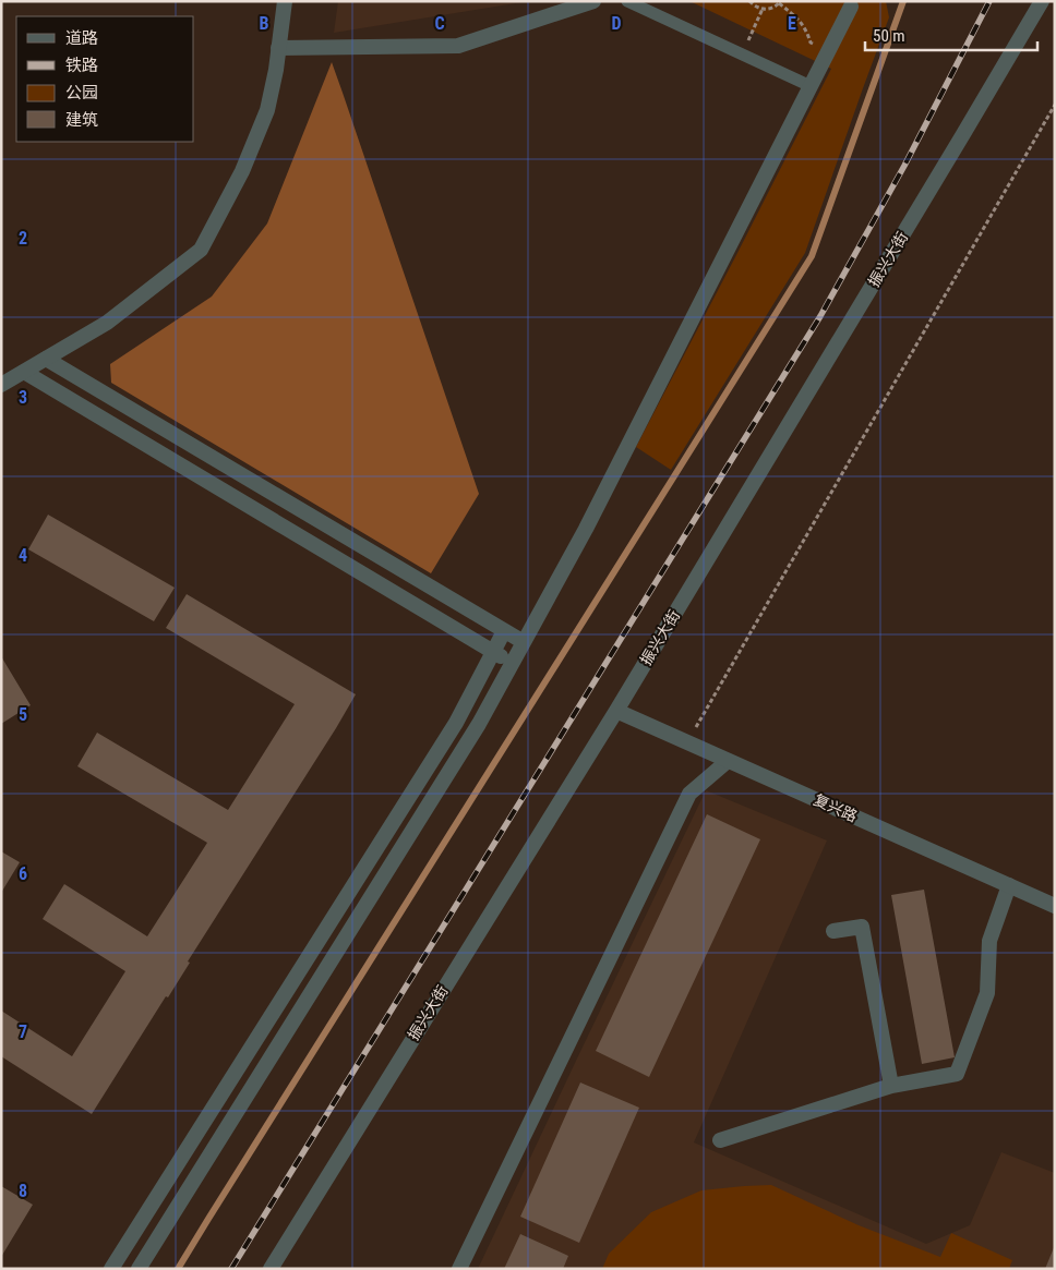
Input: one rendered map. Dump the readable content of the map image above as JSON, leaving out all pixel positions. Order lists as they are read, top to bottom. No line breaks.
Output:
{"streets":{"street":["振兴大街","复兴路"]},"crossings":[["振兴大街","复兴路"]],"legend":["道路","铁路","公园","建筑"],"scale_bar":"50 m","grid":{"columns":["B","C","D","E"],"rows":["2","3","4","5","6","7","8"]}}
